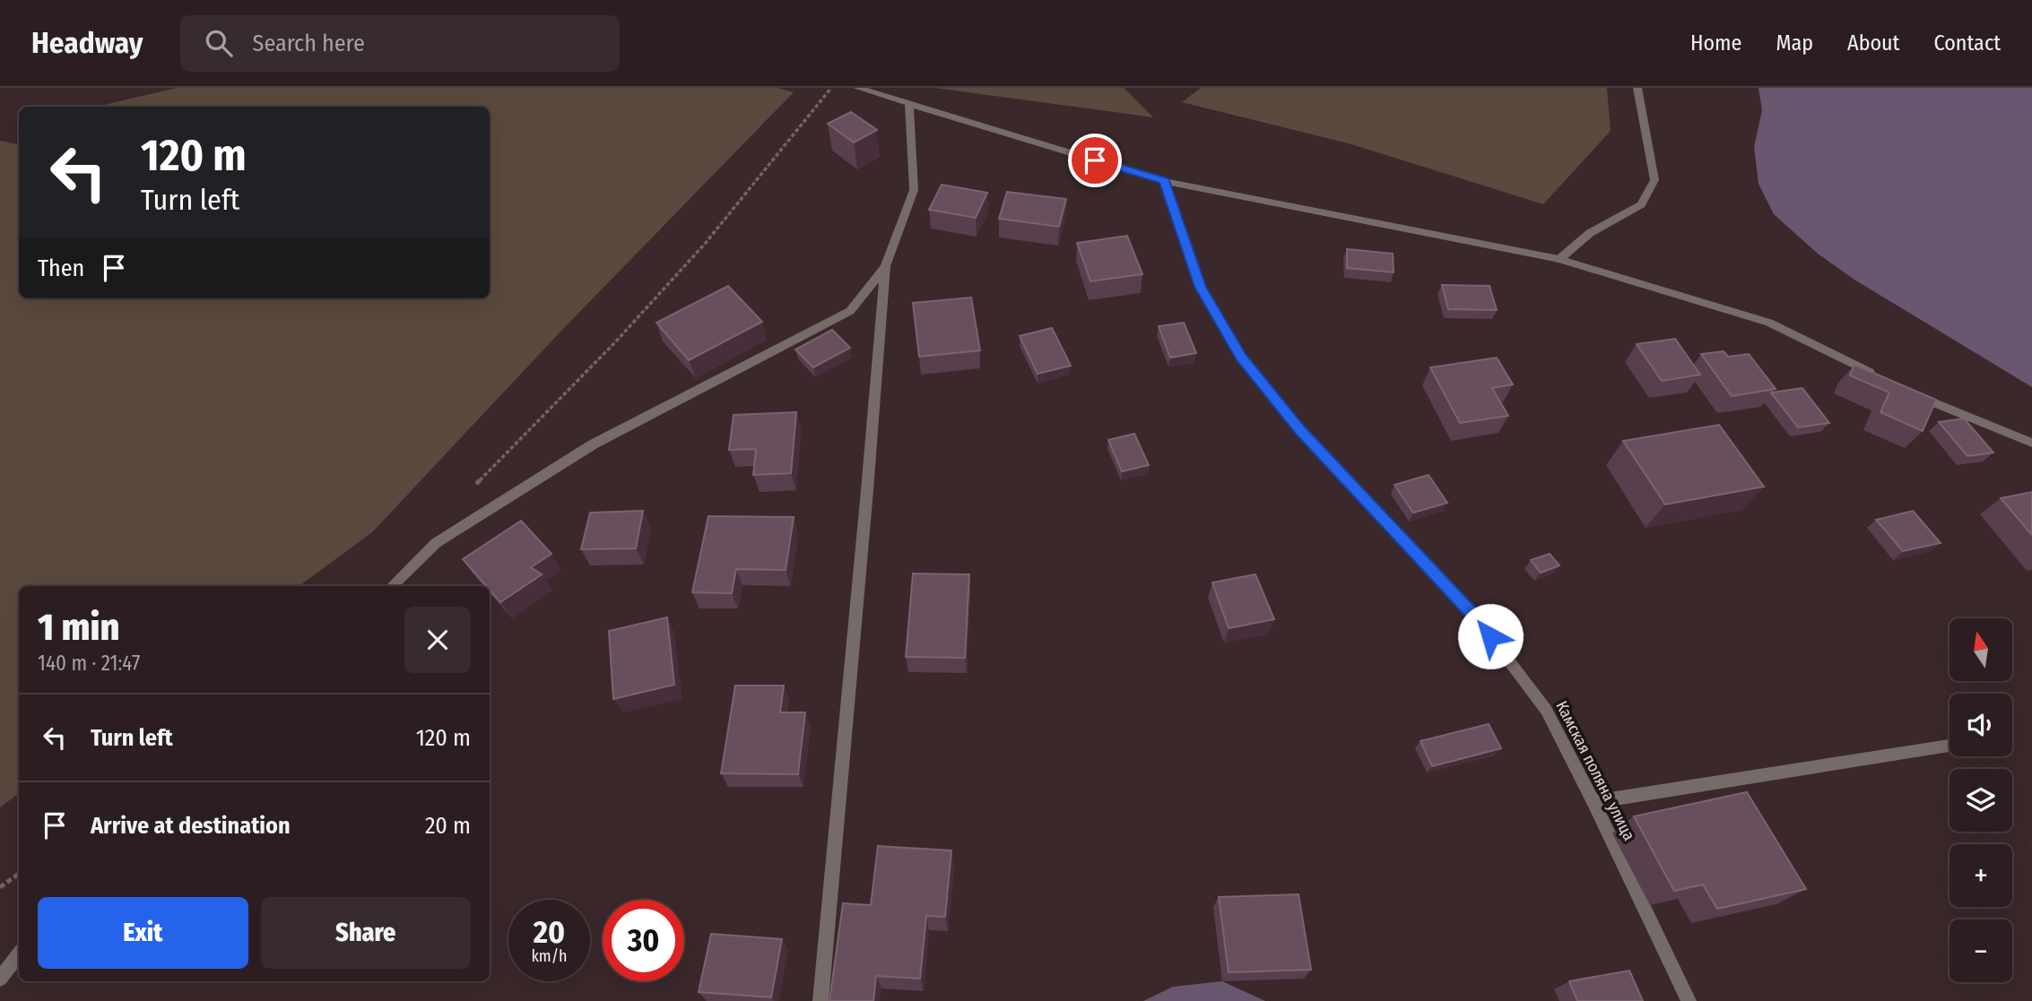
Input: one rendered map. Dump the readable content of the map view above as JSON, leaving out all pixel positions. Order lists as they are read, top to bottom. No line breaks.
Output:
{"streets":{"street":["Камская поляна улица"]},"north":"top","page":{"header":"Headway","search":"Search here","nav":["Home","Map","About","Contact"],"turn":["120 m","Turn left"],"then":"Then","heading":["1 min","140 m · 21:47"],"map_buttons":["+","−"],"list":[{"name":"Turn left","value":"120 m"},{"name":"Arrive at destination","value":"20 m"}],"buttons":["Exit","Share"],"speed":"20 km/h","limit":"30"}}
